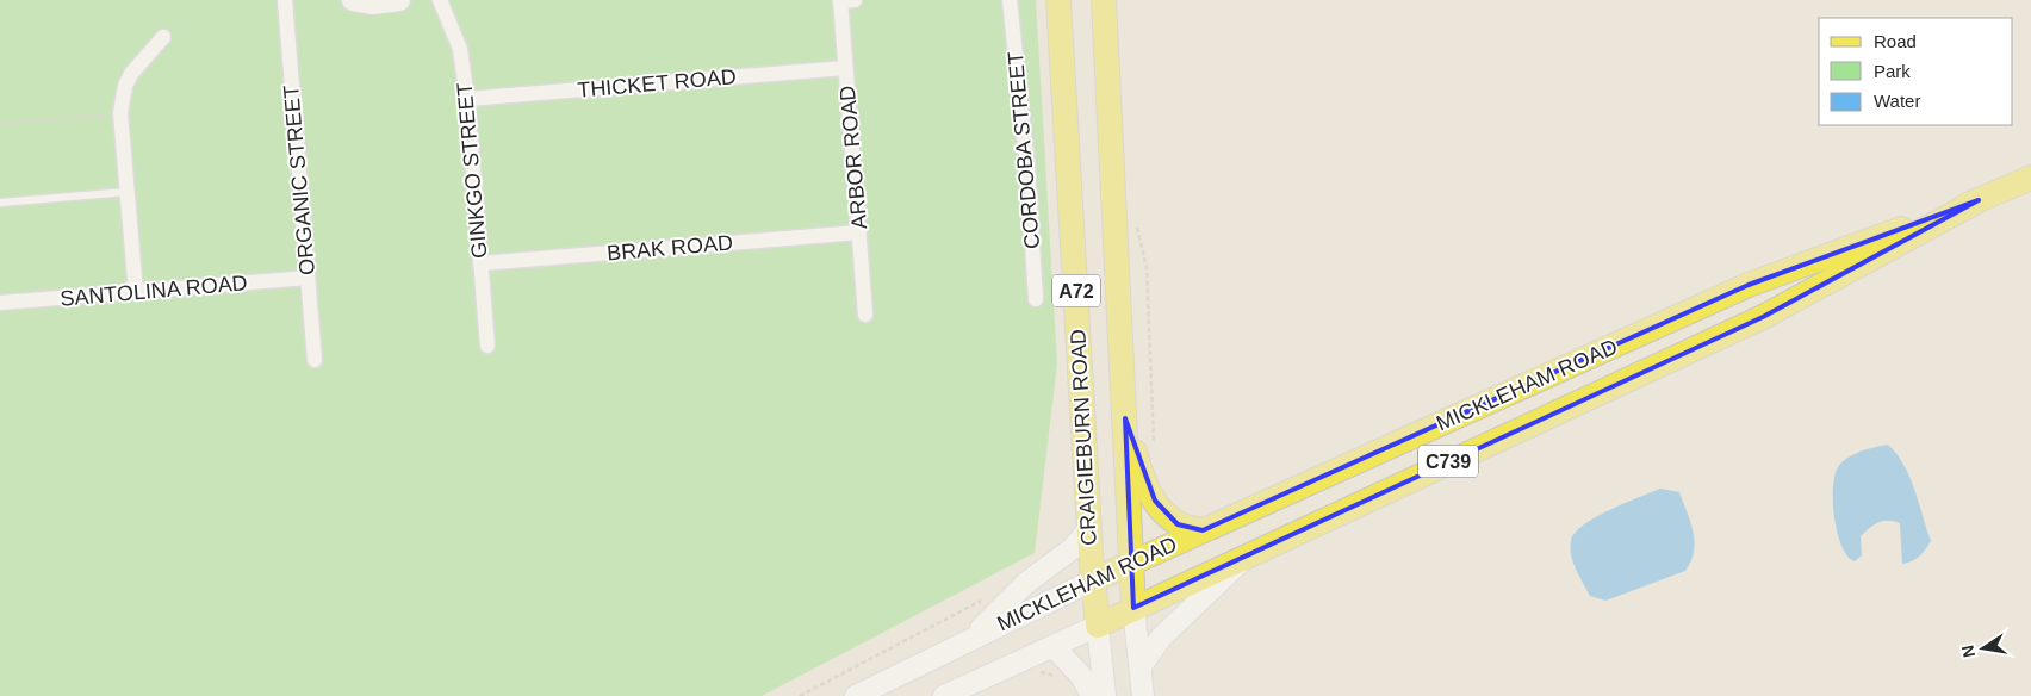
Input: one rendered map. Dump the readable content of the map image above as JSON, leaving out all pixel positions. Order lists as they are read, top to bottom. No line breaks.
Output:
{"streets":{"main road":["A72","MICKLEHAM ROAD","CRAIGIEBURN ROAD","C739"],"street":["THICKET ROAD","CORDOBA STREET","ARBOR ROAD","GINKGO STREET","ORGANIC STREET","BRAK ROAD","SANTOLINA ROAD"]},"crossings":[["THICKET ROAD","ARBOR ROAD"],["THICKET ROAD","GINKGO STREET"],["ARBOR ROAD","BRAK ROAD"],["GINKGO STREET","BRAK ROAD"],["ORGANIC STREET","SANTOLINA ROAD"],["MICKLEHAM ROAD","CRAIGIEBURN ROAD"]],"legend":["Road","Park","Water"],"north":"left"}
